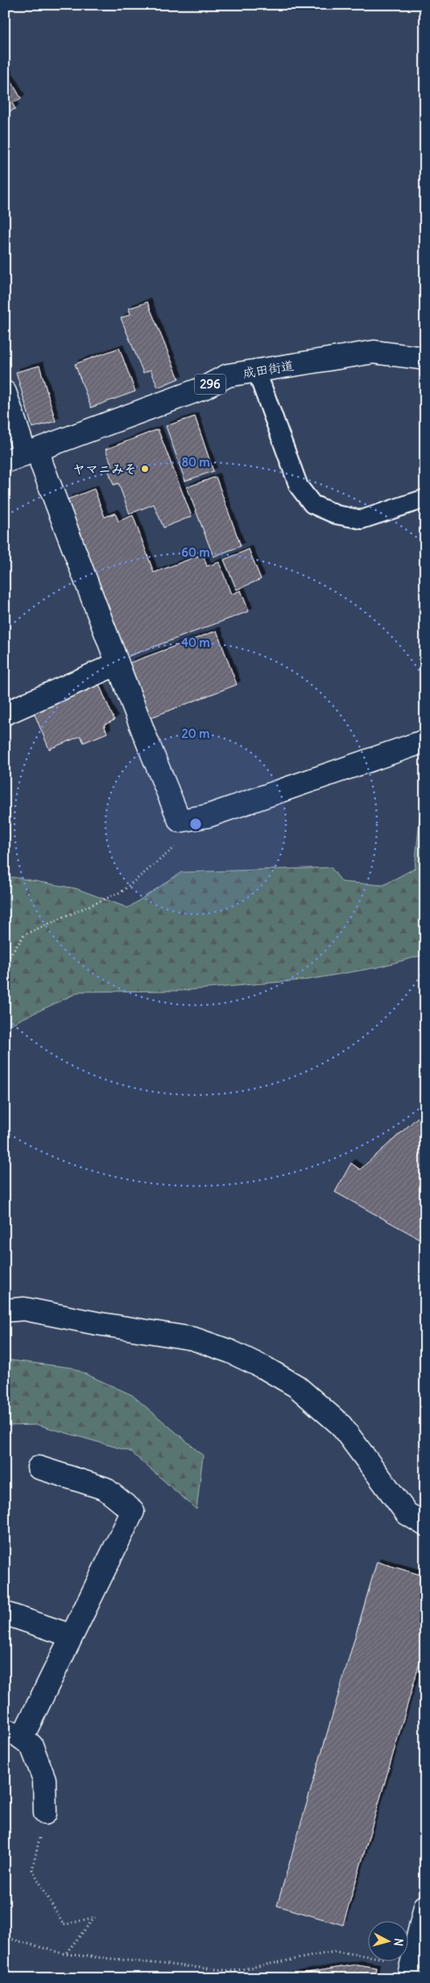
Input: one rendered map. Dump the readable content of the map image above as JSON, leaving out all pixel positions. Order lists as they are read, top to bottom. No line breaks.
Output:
{"streets":{"main road":["成田街道","296"]},"places":["ヤマニみそ"],"north":"right","rings":["80 m","60 m","40 m","20 m"]}
